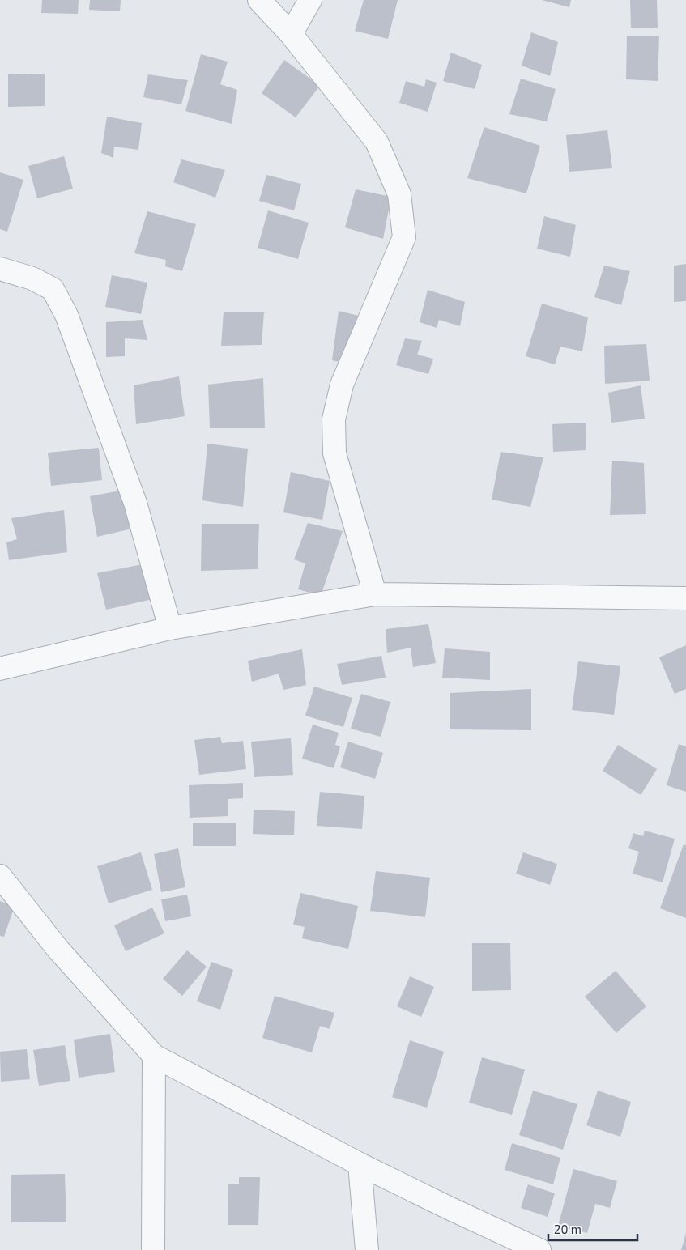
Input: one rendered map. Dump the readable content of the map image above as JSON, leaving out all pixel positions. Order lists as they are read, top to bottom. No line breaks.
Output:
{"scale_bar":"20 m"}
